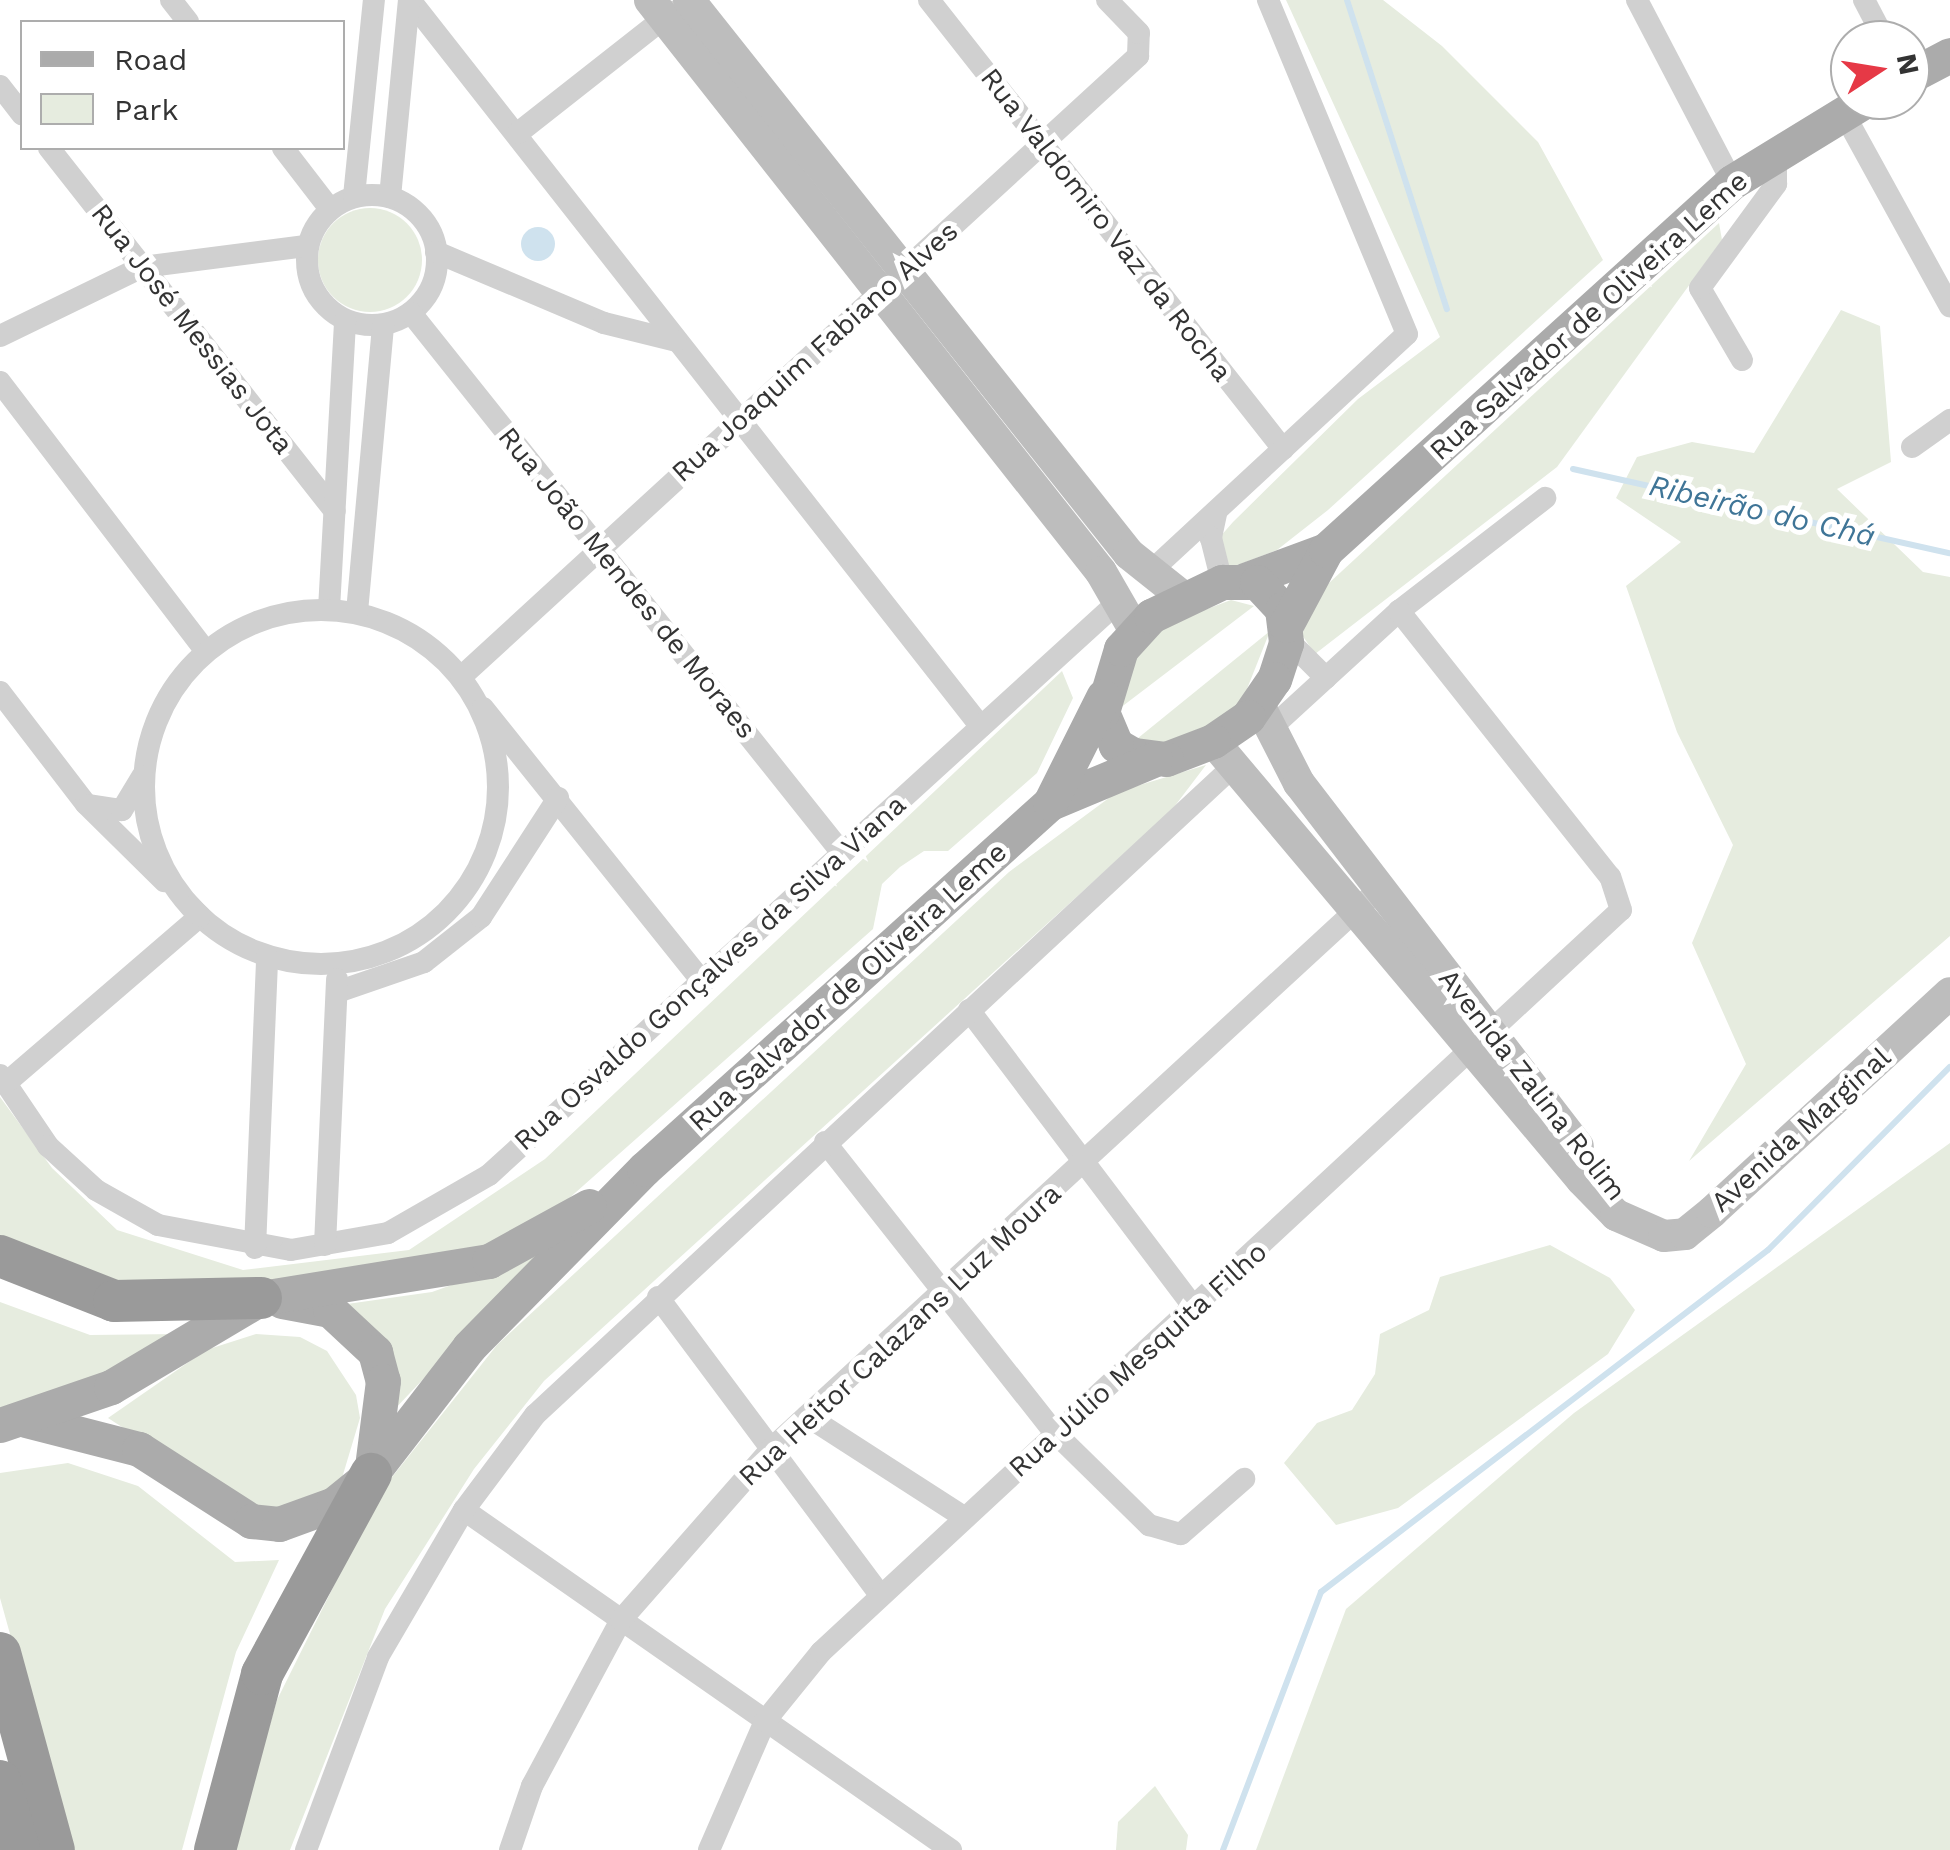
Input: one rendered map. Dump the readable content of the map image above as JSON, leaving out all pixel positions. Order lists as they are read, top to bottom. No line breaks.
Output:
{"streets":{"main road":["Rua Salvador de Oliveira Leme","Avenida Zalina Rolim","Avenida Marginal"],"street":["Rua Valdomiro Vaz da Rocha","Rua José Messias Jota","Rua Joaquim Fabiano Alves","Rua João Mendes de Moraes","Rua Osvaldo Gonçalves da Silva Viana","Rua Heitor Calazans Luz Moura","Rua Júlio Mesquita Filho"]},"crossings":[["Rua Valdomiro Vaz da Rocha","Rua Joaquim Fabiano Alves"],["Rua Joaquim Fabiano Alves","Rua João Mendes de Moraes"],["Rua João Mendes de Moraes","Rua Osvaldo Gonçalves da Silva Viana"],["Rua Osvaldo Gonçalves da Silva Viana","Avenida Zalina Rolim"],["Avenida Zalina Rolim","Avenida Marginal"],["Avenida Zalina Rolim","Rua Heitor Calazans Luz Moura"],["Avenida Zalina Rolim","Rua Júlio Mesquita Filho"]],"water":["Ribeirão do Chá"],"legend":["Road","Park"],"north":"right"}
